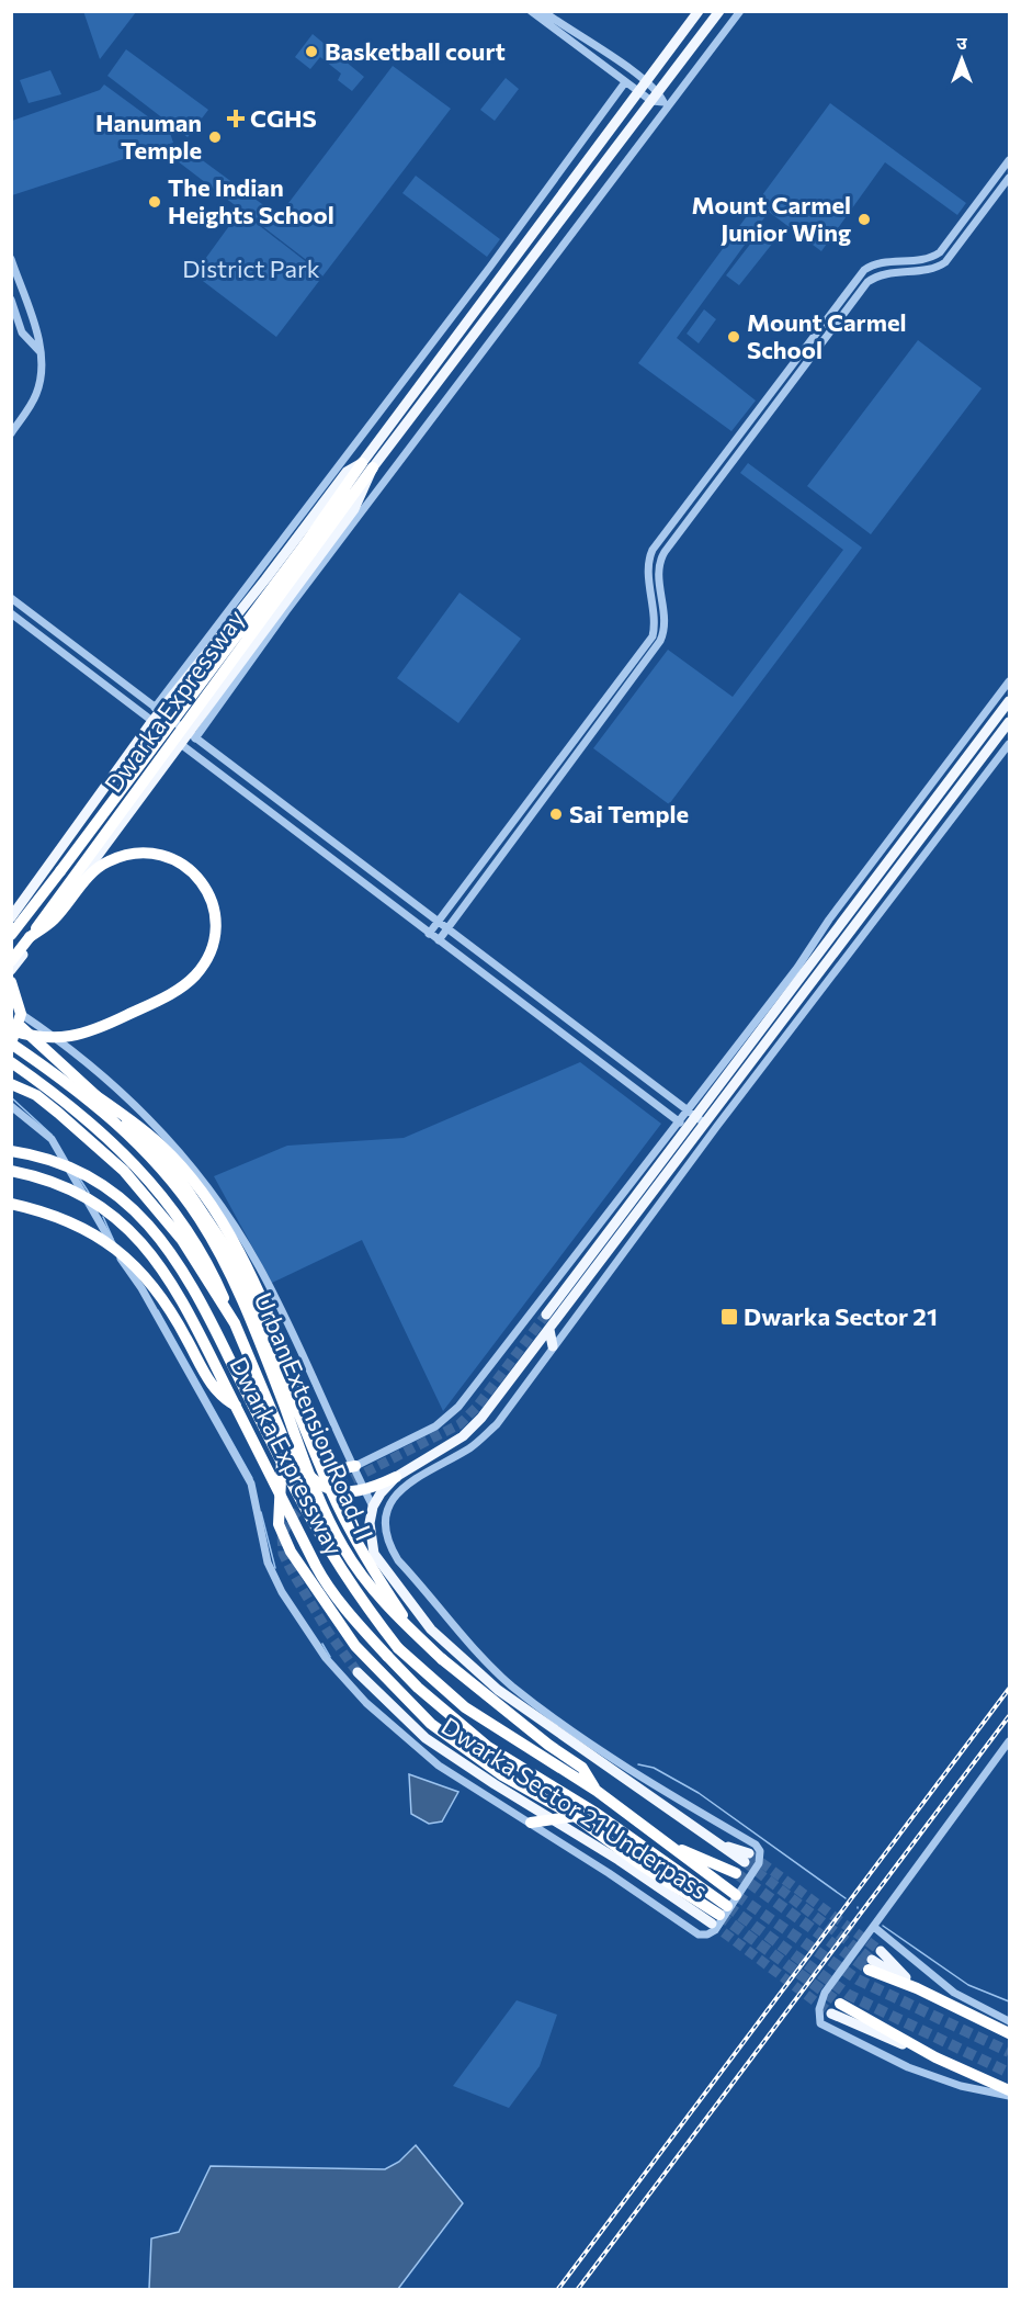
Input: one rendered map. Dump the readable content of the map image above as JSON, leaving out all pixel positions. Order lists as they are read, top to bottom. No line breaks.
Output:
{"streets":{"highway":["Dwarka Expressway","Urban Extension Road-II"],"main road":["Dwarka Sector 21 Underpass"]},"crossings":[["Dwarka Expressway","Urban Extension Road-II"],["Dwarka Expressway","Dwarka Sector 21 Underpass"]],"parks":["District Park"],"places":{"other":["Basketball court","Hanuman Temple","The Indian Heights School","Mount Carmel Junior Wing","Mount Carmel School","Sai Temple"],"health":["CGHS"],"transit":["Dwarka Sector 21"]},"north":"top"}
